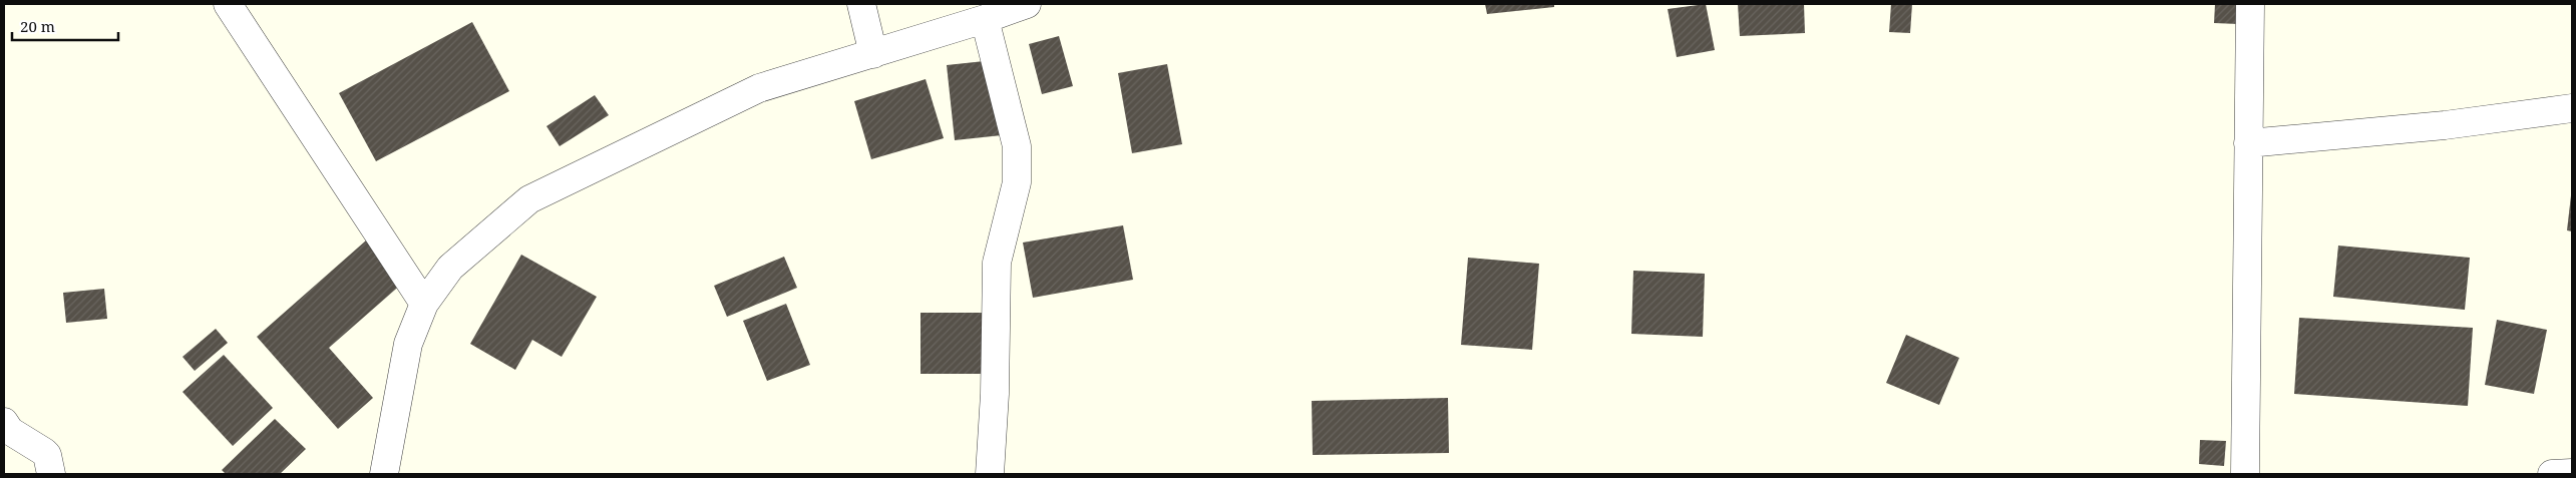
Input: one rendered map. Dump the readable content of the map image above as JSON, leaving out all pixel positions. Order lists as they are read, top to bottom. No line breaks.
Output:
{"scale_bar":"20 m"}
